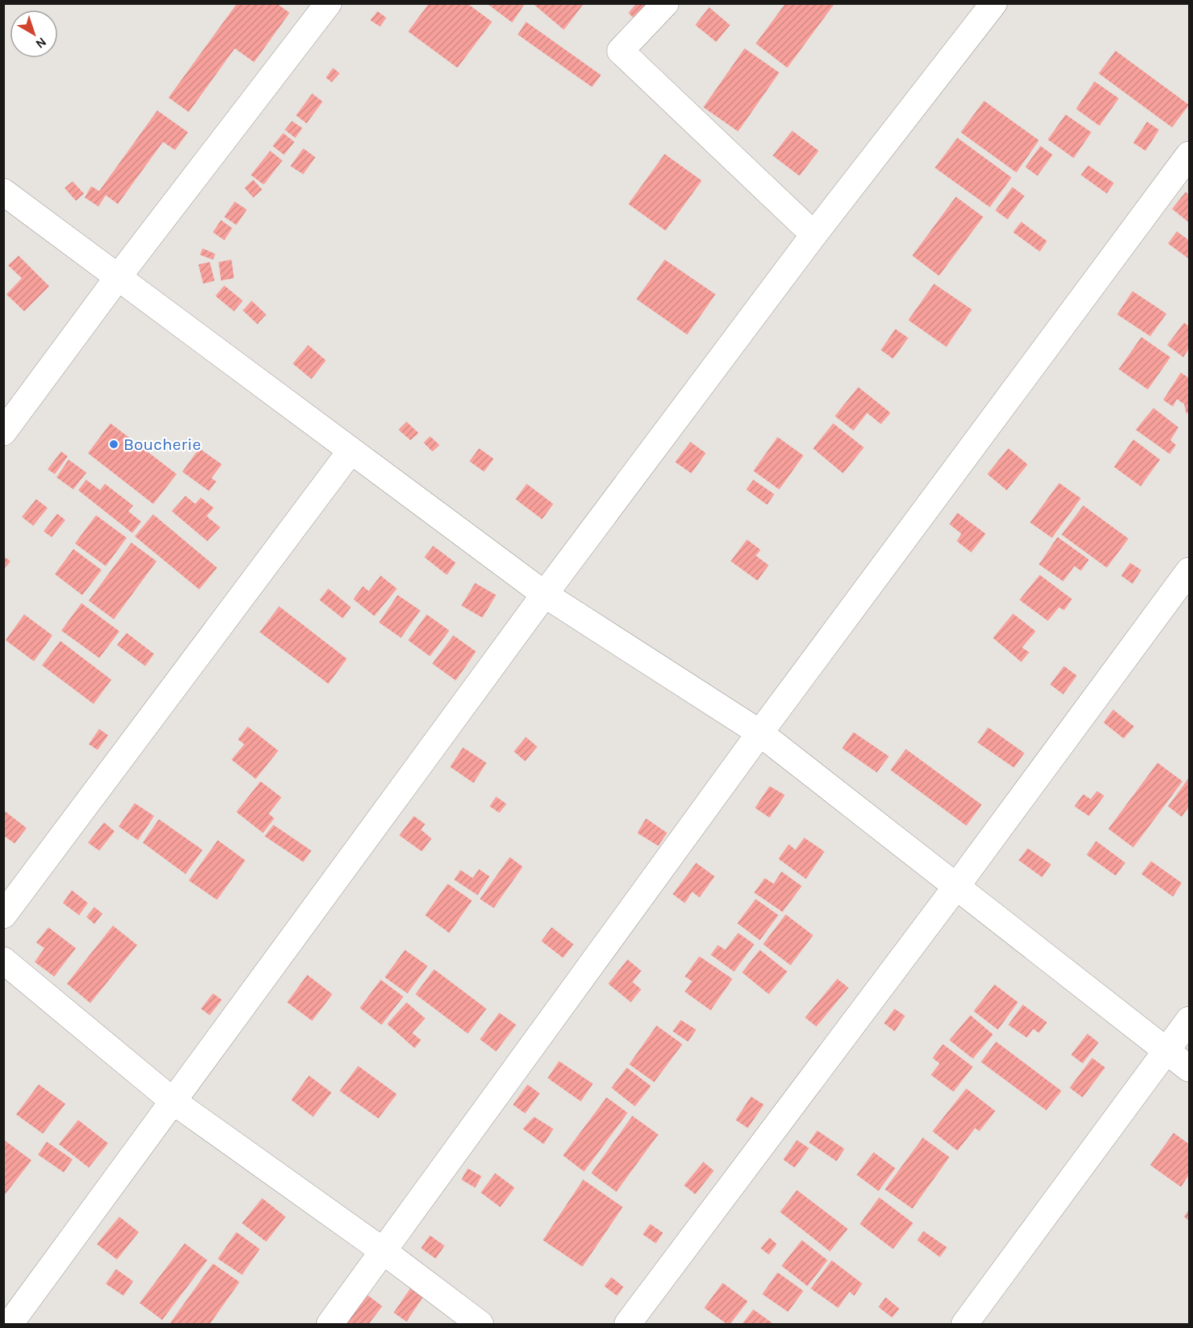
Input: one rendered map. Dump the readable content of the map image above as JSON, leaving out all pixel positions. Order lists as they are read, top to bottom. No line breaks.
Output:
{"places":["Boucherie"],"north":"bottom right"}
